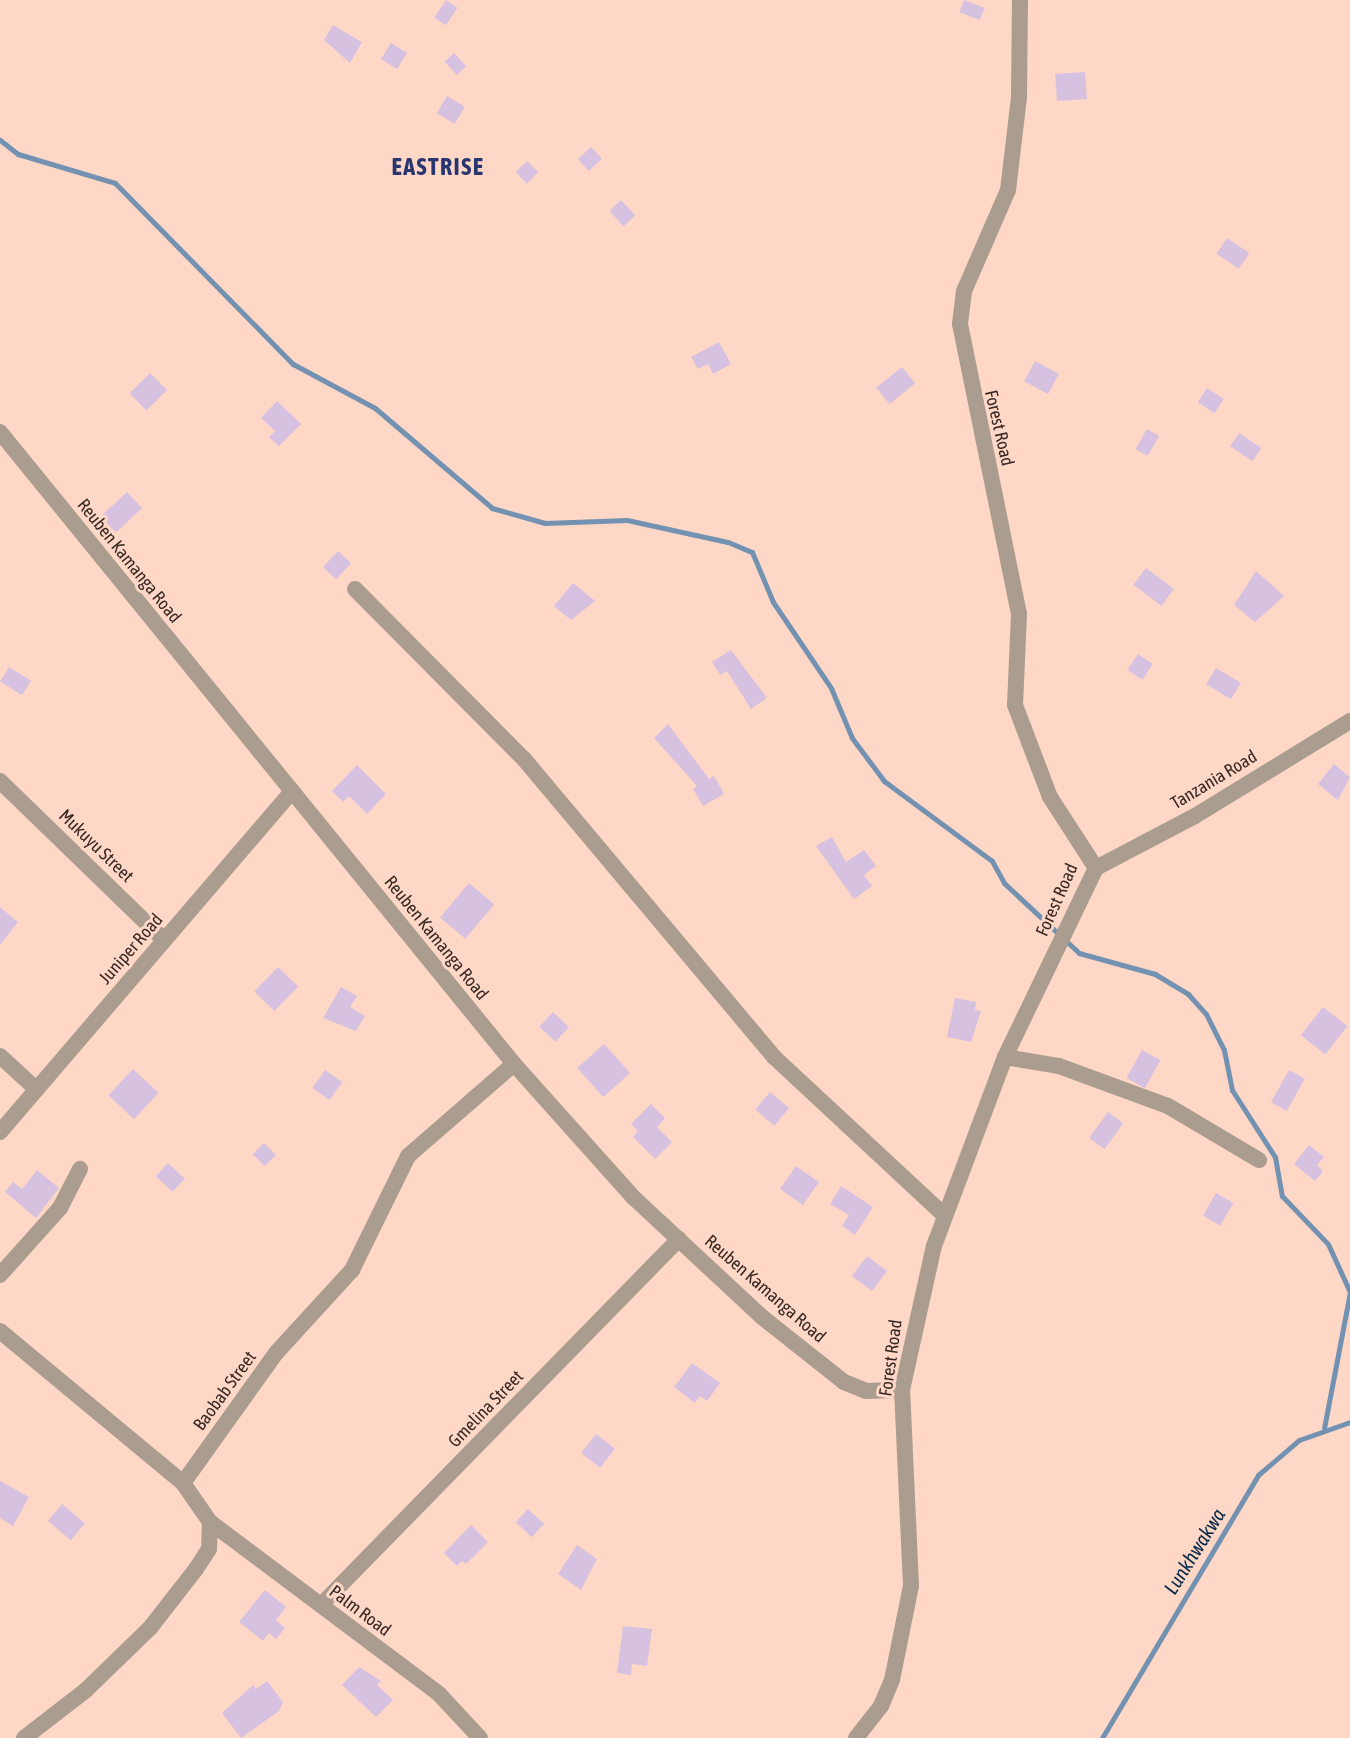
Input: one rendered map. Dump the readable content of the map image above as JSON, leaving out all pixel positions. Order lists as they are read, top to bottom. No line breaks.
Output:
{"streets":{"street":["Forest Road","Reuben Kamanga Road","Tanzania Road","Mukuyu Street","Juniper Road","Baobab Street","Gmelina Street","Palm Road"]},"crossings":[["Forest Road","Reuben Kamanga Road"],["Forest Road","Tanzania Road"],["Reuben Kamanga Road","Juniper Road"],["Reuben Kamanga Road","Baobab Street"],["Reuben Kamanga Road","Gmelina Street"],["Mukuyu Street","Juniper Road"],["Gmelina Street","Palm Road"]],"districts":["EASTRISE"],"water":["Lunkhwakwa"]}
